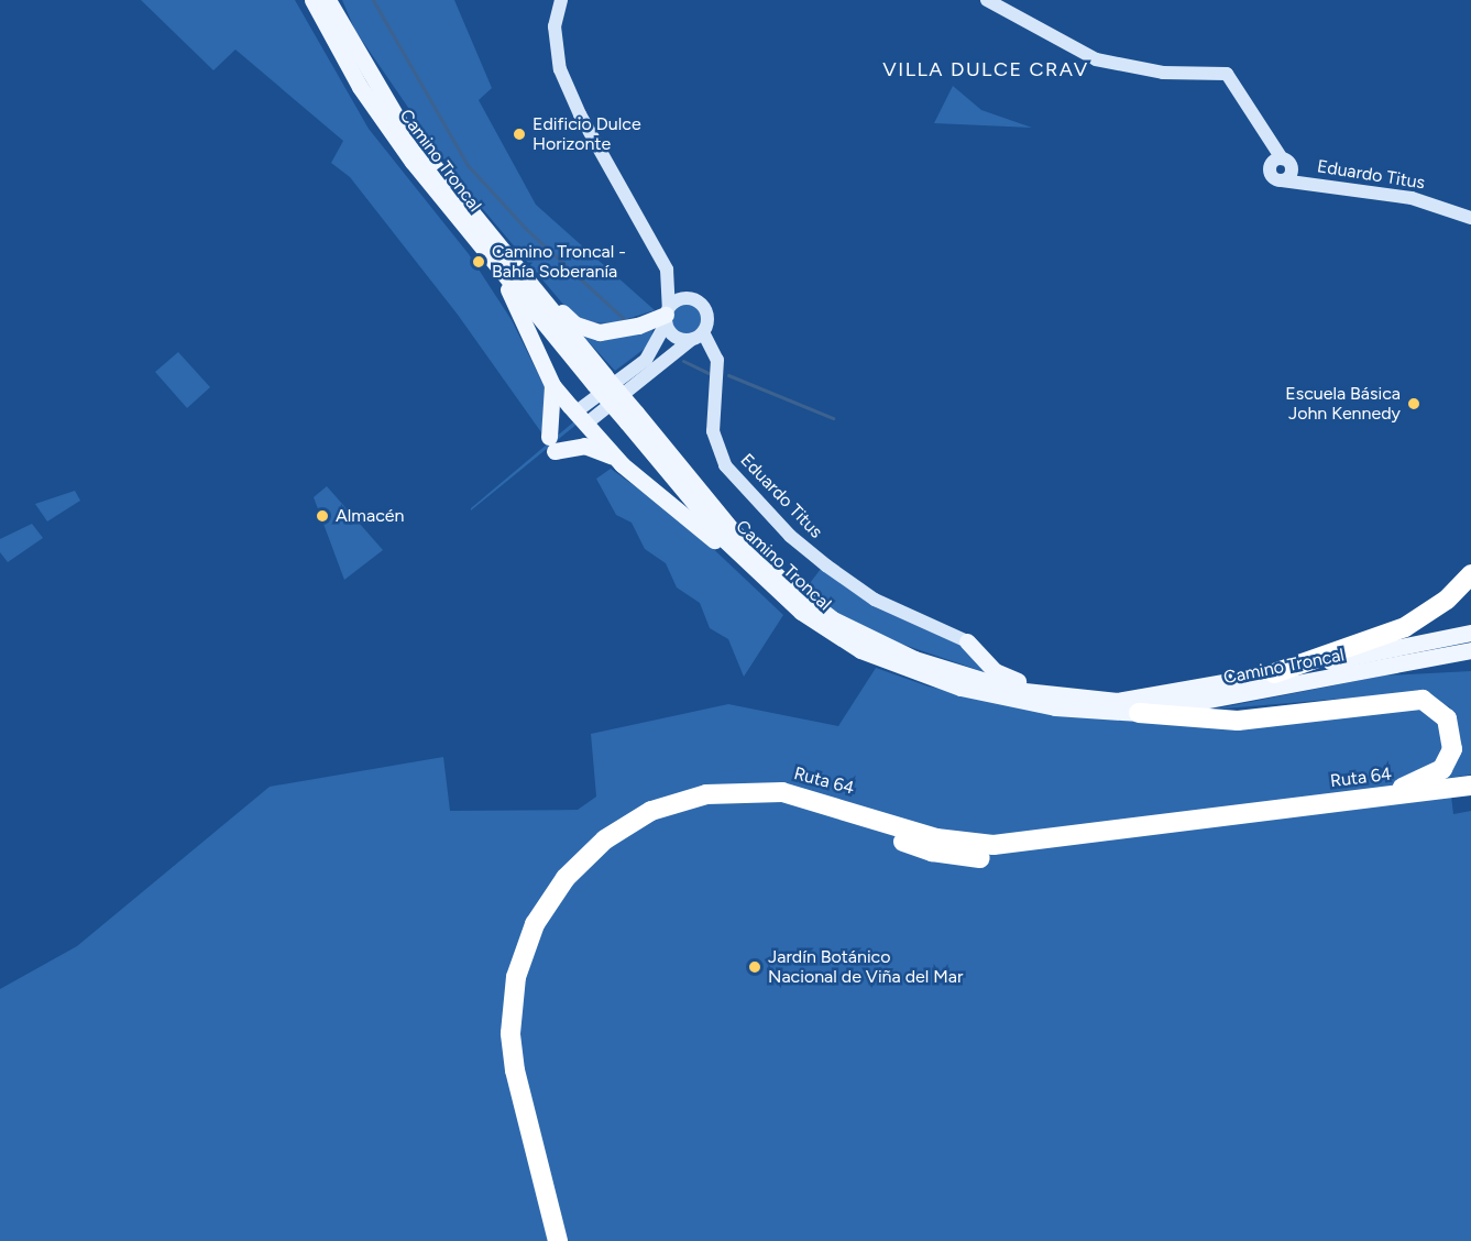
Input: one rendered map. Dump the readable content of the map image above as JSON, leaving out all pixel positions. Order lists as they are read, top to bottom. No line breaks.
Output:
{"streets":{"highway":["Ruta 64"],"main road":["Camino Troncal"],"street":["Eduardo Titus"]},"districts":["VILLA DULCE CRAV"],"places":["Edificio Dulce Horizonte","Camino Troncal - Bahía Soberanía","Escuela Básica John Kennedy","Almacén","Jardín Botánico Nacional de Viña del Mar"]}
